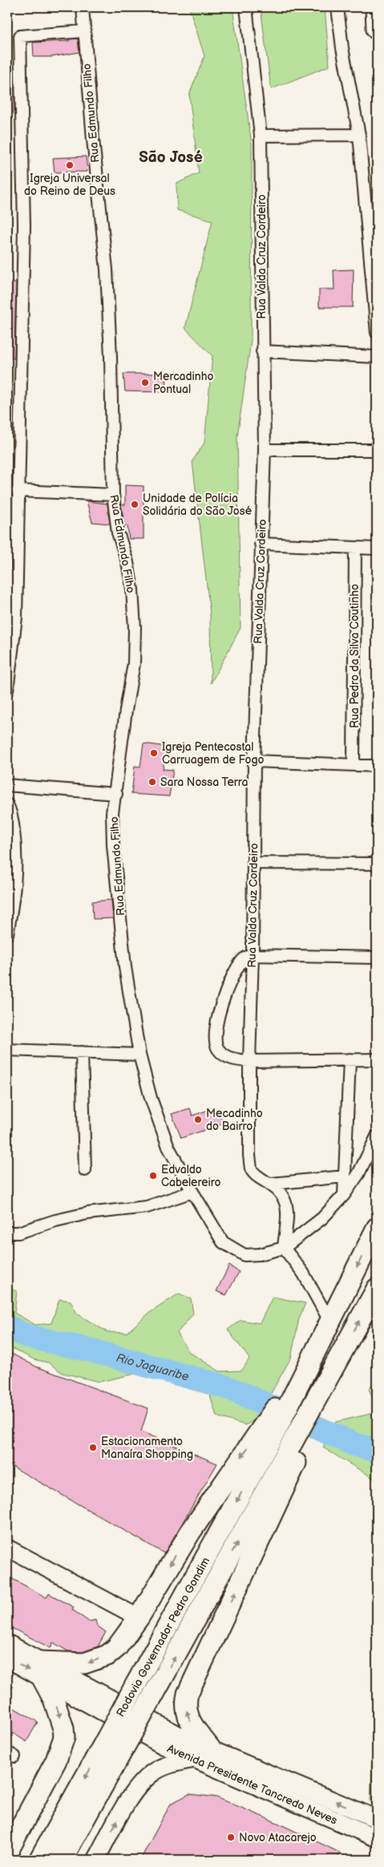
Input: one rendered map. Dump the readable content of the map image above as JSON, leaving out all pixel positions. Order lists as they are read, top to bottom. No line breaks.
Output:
{"streets":{"highway":["Rodovia Governador Pedro Gondim"],"main road":["Avenida Presidente Tancredo Neves"],"street":["Rua Edmundo Filho","Rua Valda Cruz Cordeiro","Rua Pedro da Silva Coutinho"]},"districts":["São José"],"water":["Rio Jaguaribe"],"places":["Igreja Universal do Reino de Deus","Mercadinho Pontual","Unidade de Polícia Solidária do São José","Igreja Pentecostal Carruagem de Fogo","Sara Nossa Terra","Mecadinho do Bairro","Edvaldo Cabelereiro","Estacionamento Manaíra Shopping","Novo Atacarejo"]}
